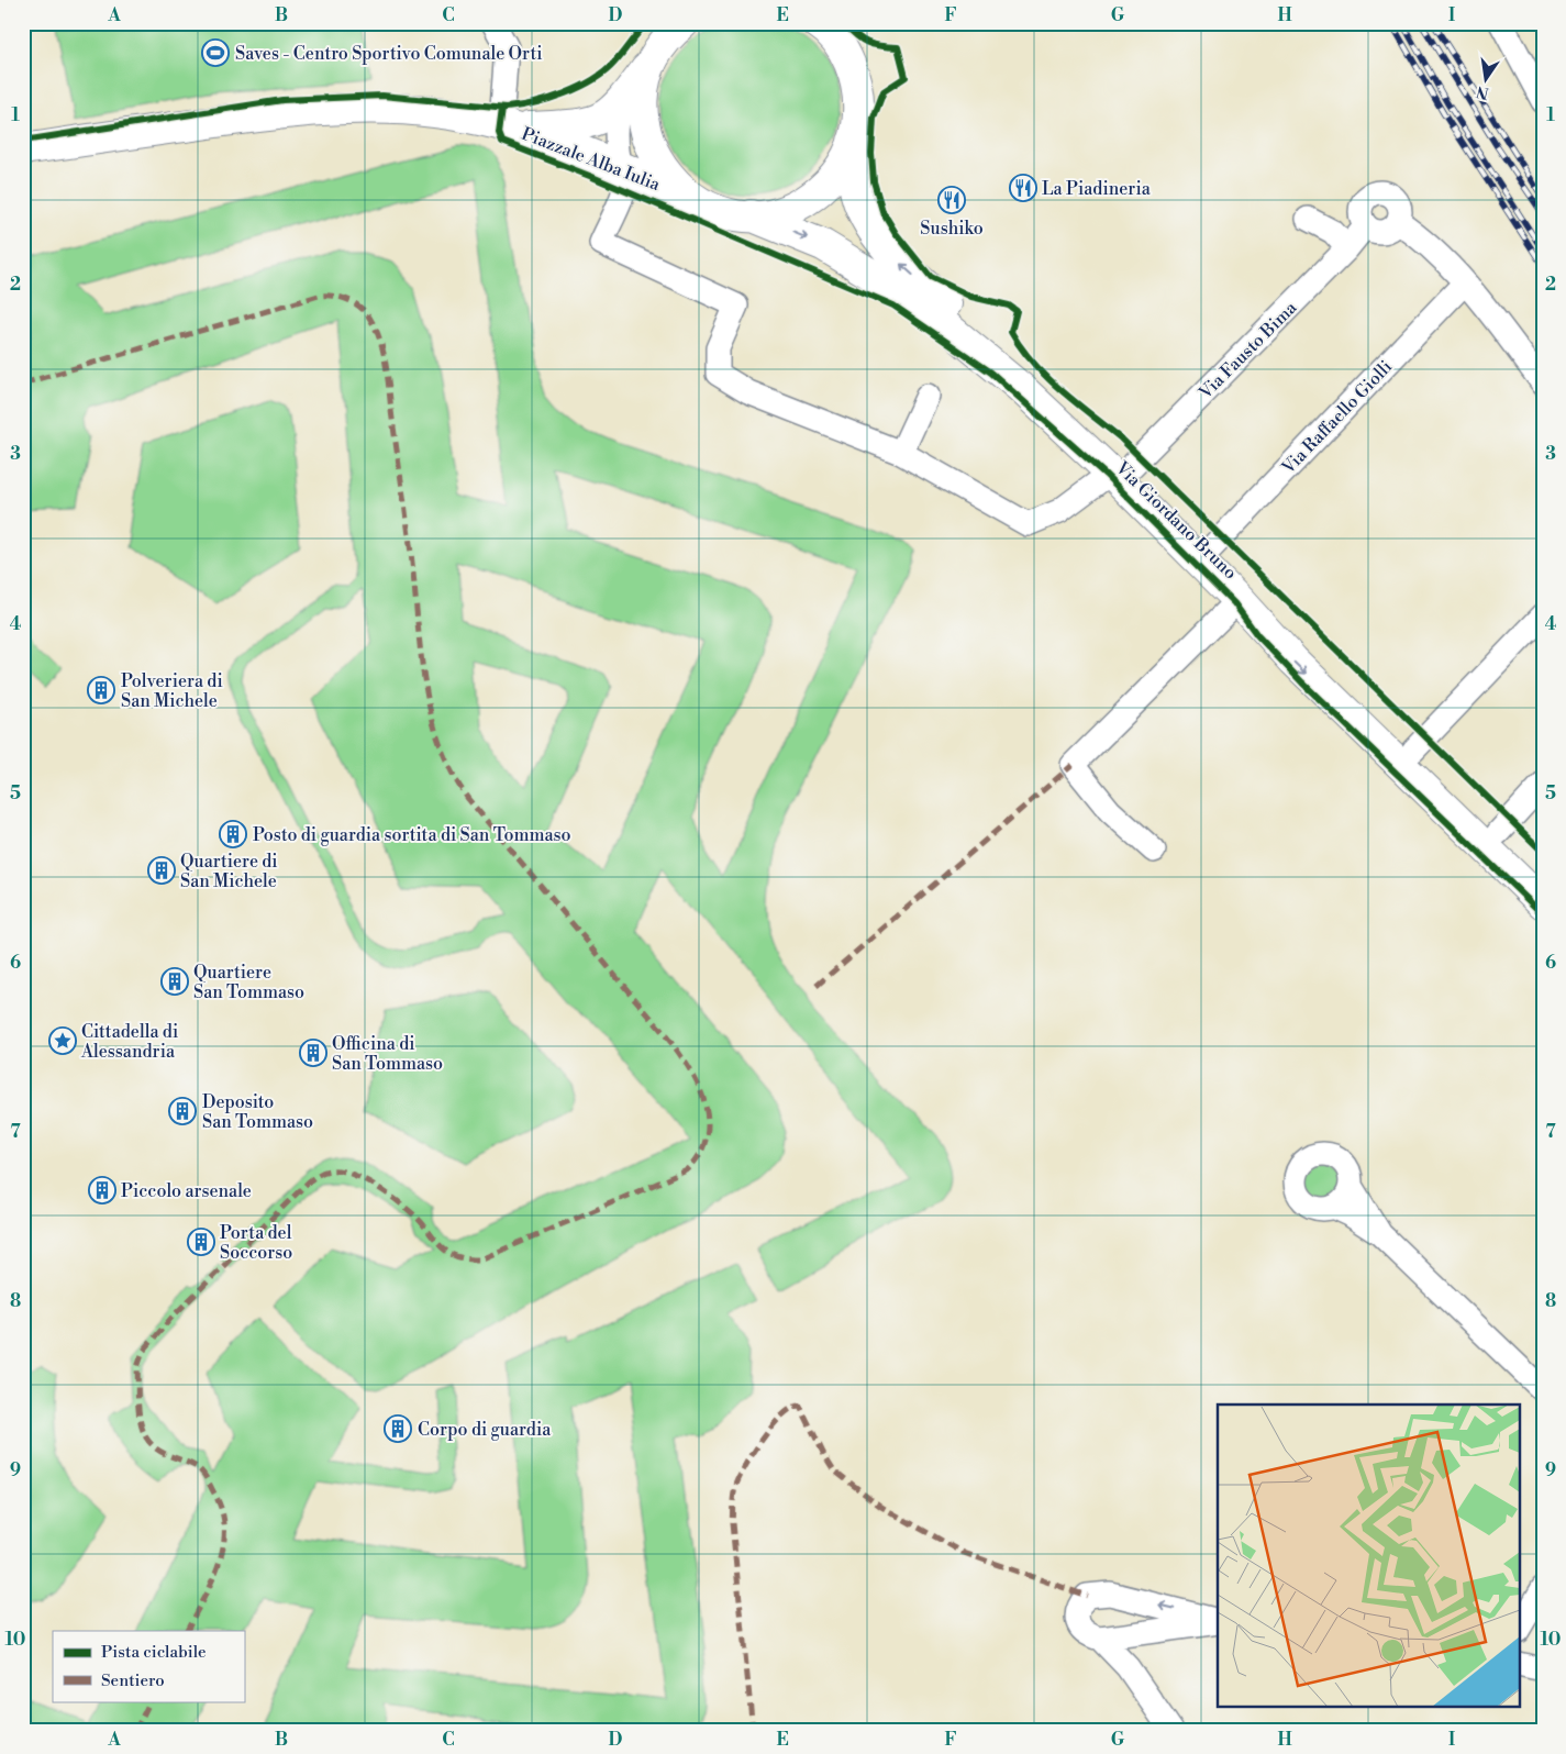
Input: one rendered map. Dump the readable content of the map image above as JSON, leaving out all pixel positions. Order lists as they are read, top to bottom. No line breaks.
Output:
{"streets":{"main road":["Piazzale Alba Iulia","Via Giordano Bruno"],"street":["Via Fausto Bima","Via Raffaello Giolli"]},"crossings":[["Piazzale Alba Iulia","Via Giordano Bruno"],["Via Fausto Bima","Via Giordano Bruno"],["Via Raffaello Giolli","Via Giordano Bruno"]],"places":{"sports":["Saves - Centro Sportivo Comunale Orti"],"restaurant":["La Piadineria","Sushiko"],"building":["Polveriera di San Michele","Posto di guardia sortita di San Tommaso","Quartiere di San Michele","Quartiere San Tommaso","Officina di San Tommaso","Deposito San Tommaso","Piccolo arsenale","Porta del Soccorso","Corpo di guardia"],"place":["Cittadella di Alessandria"]},"legend":["Pista ciclabile","Sentiero"],"north":"bottom","grid":{"columns":["A","B","C","D","E","F","G","H","I"],"rows":["1","2","3","4","5","6","7","8","9","10"]}}
